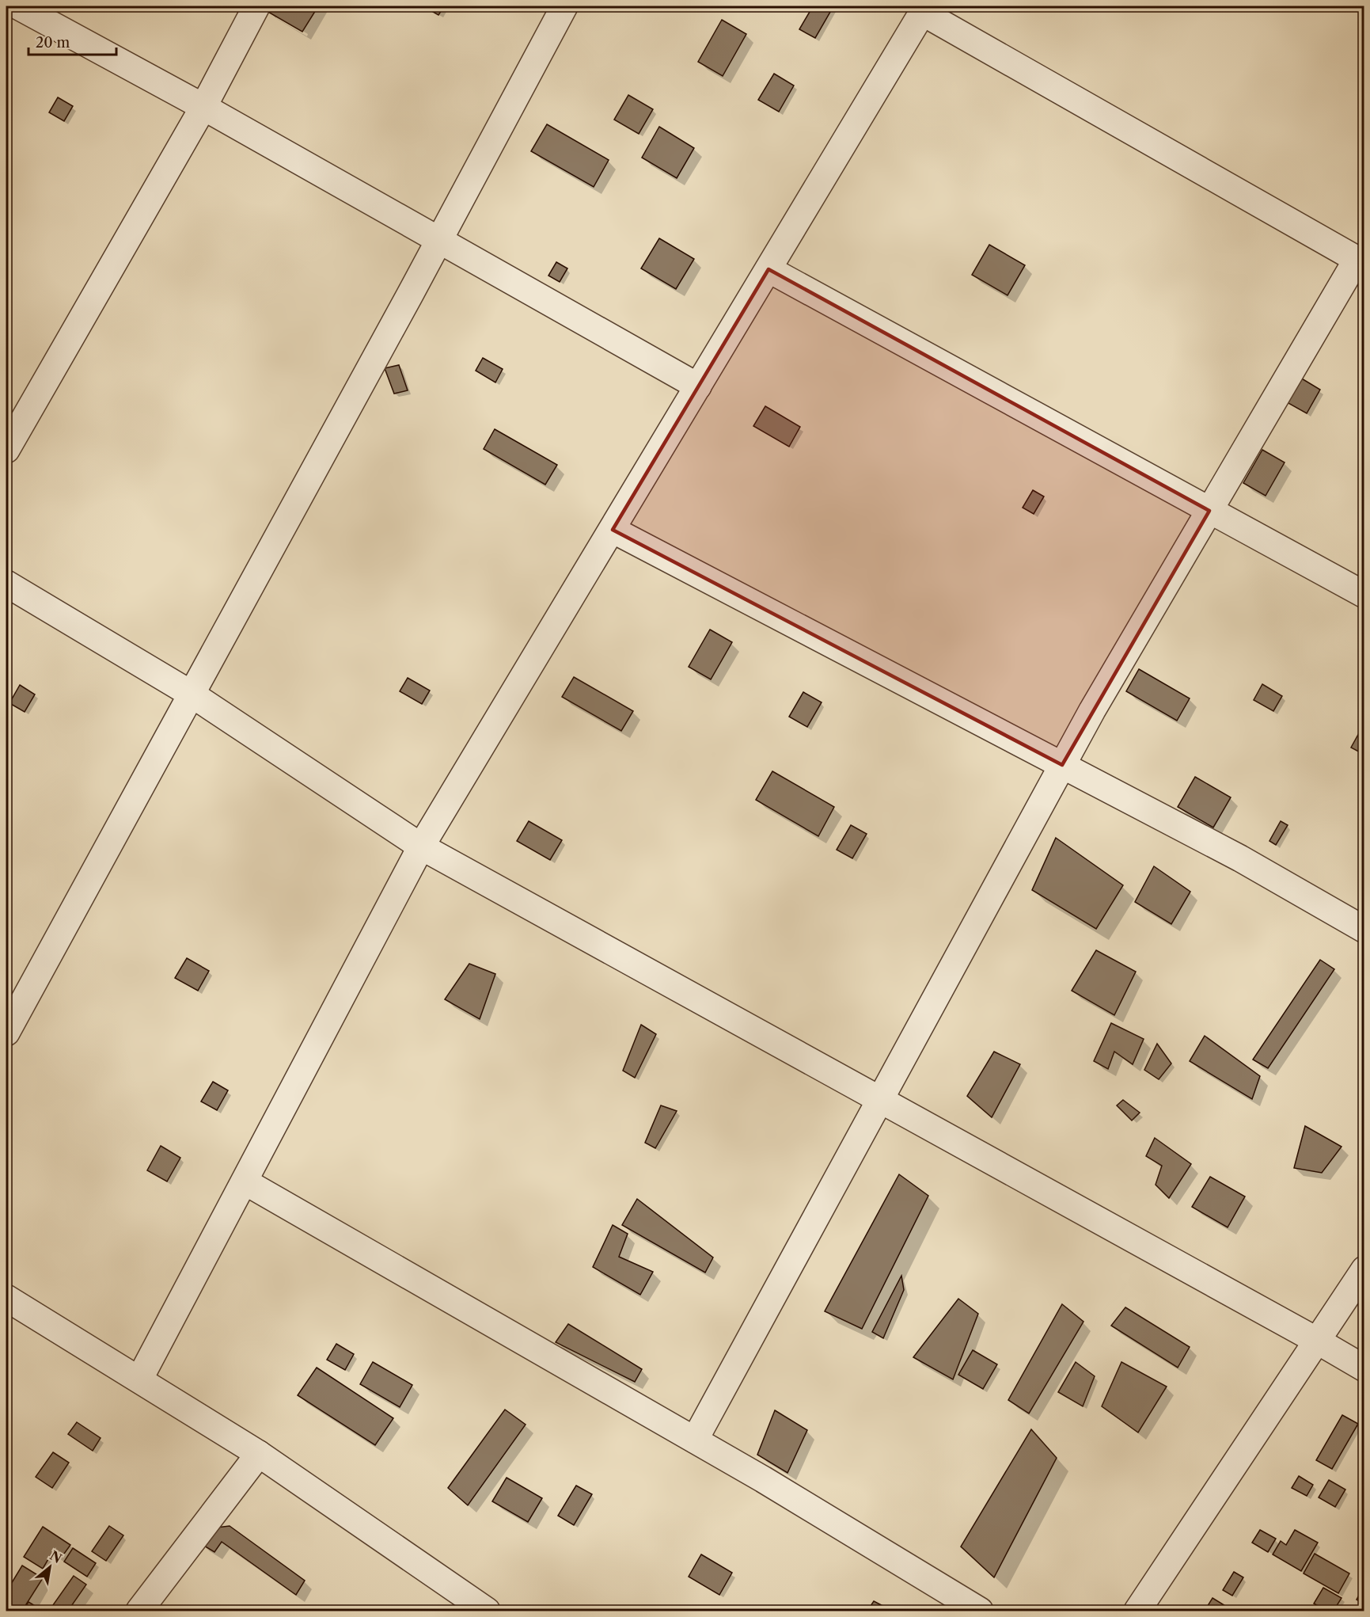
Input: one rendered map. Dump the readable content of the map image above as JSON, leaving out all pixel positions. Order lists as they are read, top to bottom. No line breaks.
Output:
{"scale_bar":"20 m","north":"top right"}
